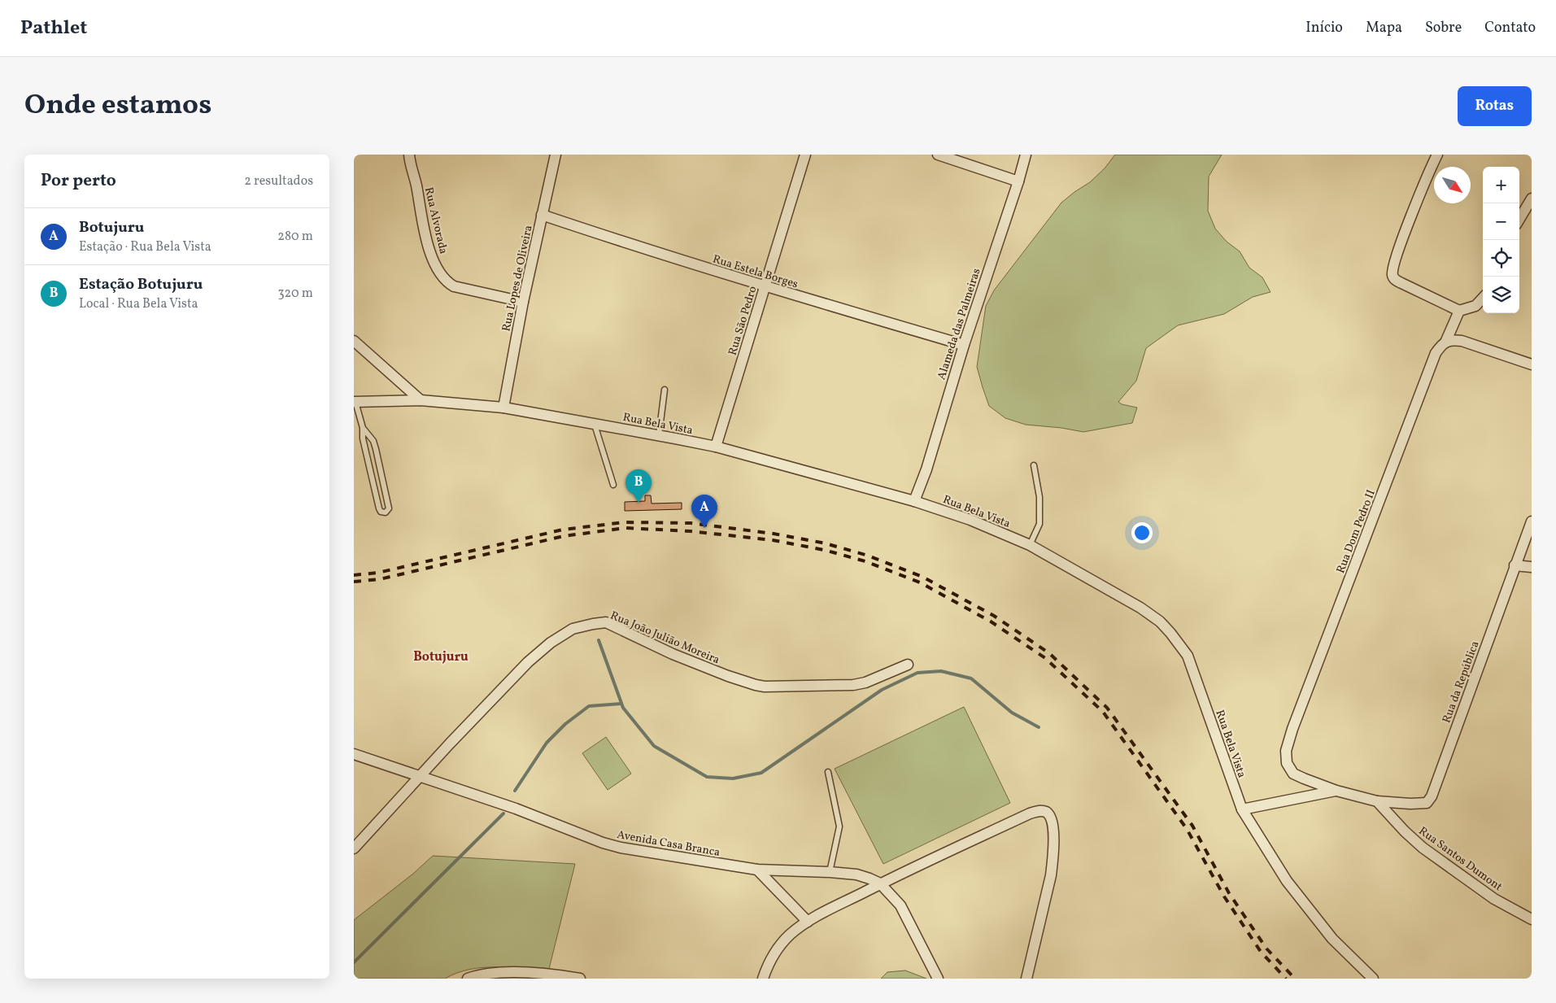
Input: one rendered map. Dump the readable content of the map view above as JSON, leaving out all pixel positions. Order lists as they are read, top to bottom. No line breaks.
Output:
{"streets":{"street":["Rua Alvorada","Rua Estela Borges","Rua Lopes de Oliveira","Rua São Pedro","Alameda das Palmeiras","Rua Bela Vista","Rua Dom Pedro II","Rua João Julião Moreira","Rua da República","Avenida Casa Branca","Rua Santos Dumont"]},"crossings":[["Rua Alvorada","Rua Lopes de Oliveira"],["Rua Estela Borges","Rua Lopes de Oliveira"],["Rua Estela Borges","Rua São Pedro"],["Rua Estela Borges","Alameda das Palmeiras"],["Rua Lopes de Oliveira","Rua Bela Vista"],["Rua São Pedro","Rua Bela Vista"],["Alameda das Palmeiras","Rua Bela Vista"],["Rua João Julião Moreira","Avenida Casa Branca"],["Rua da República","Rua Santos Dumont"]],"districts":["Botujuru"],"north":"bottom right","page":{"header":"Pathlet","nav":["Início","Mapa","Sobre","Contato"],"title":"Onde estamos","buttons":"Rotas","heading":["Por perto","2 resultados"],"map_buttons":["+","−"],"list":[{"mark":"A","name":"Botujuru","note":"Estação · Rua Bela Vista","value":"280 m"},{"mark":"B","name":"Estação Botujuru","note":"Local · Rua Bela Vista","value":"320 m"}],"pins":["B","A"]}}
